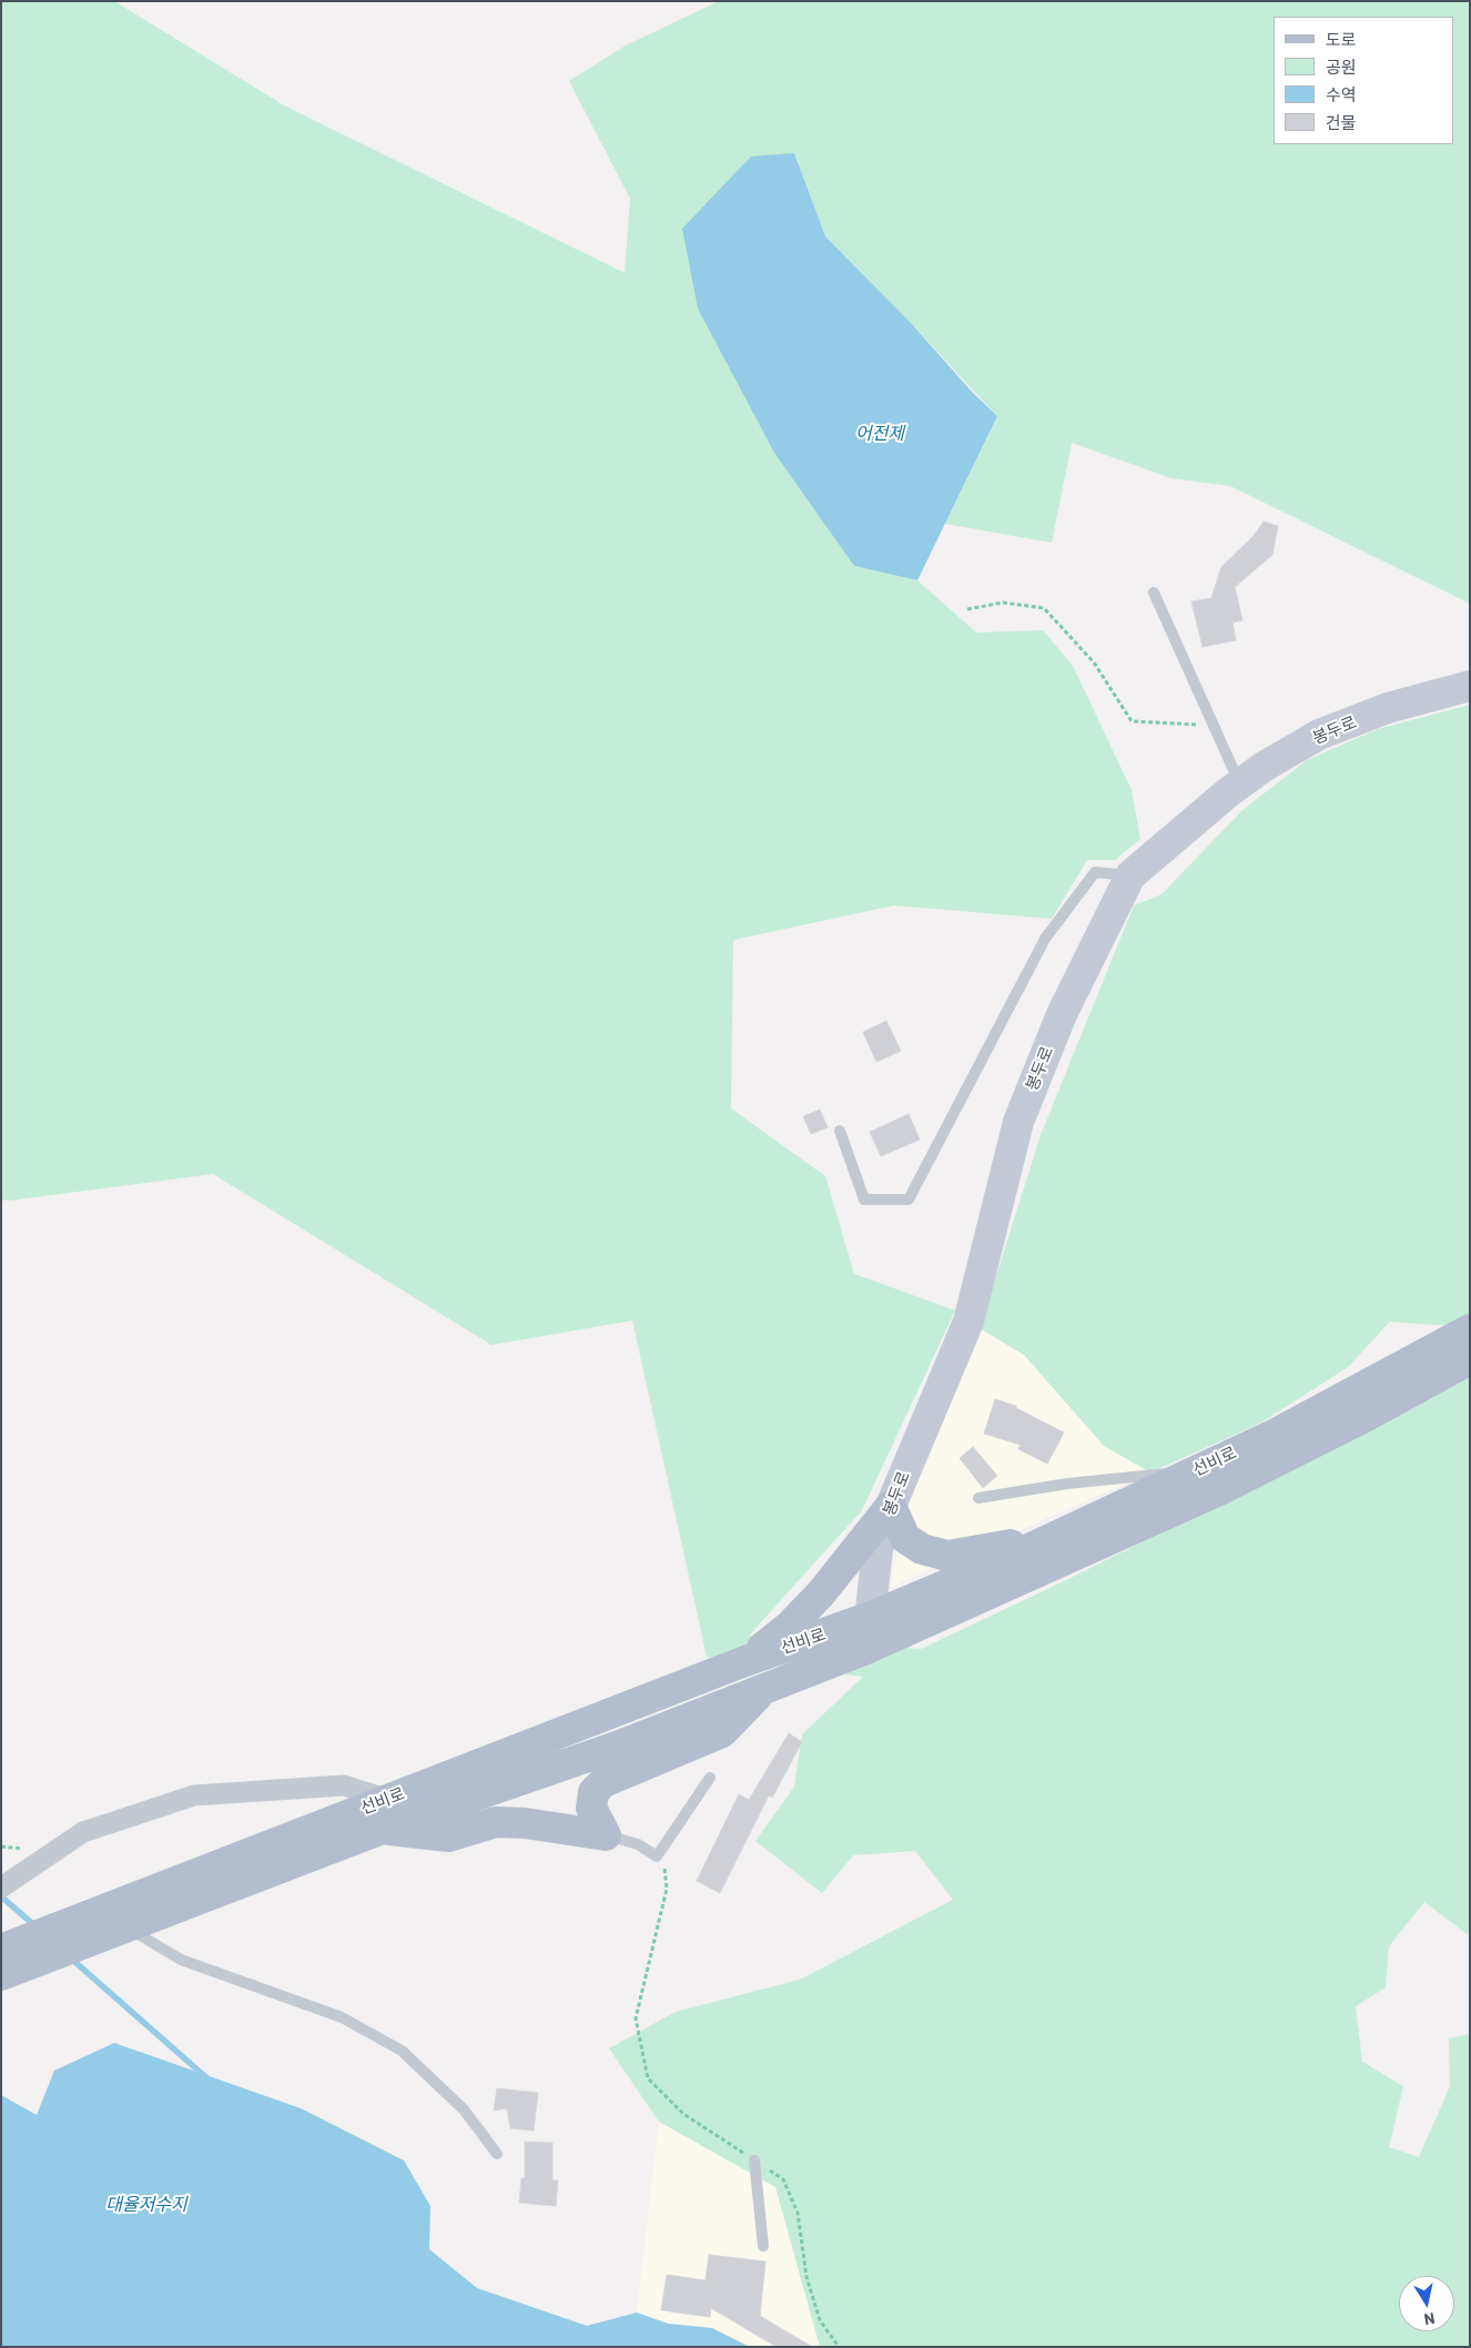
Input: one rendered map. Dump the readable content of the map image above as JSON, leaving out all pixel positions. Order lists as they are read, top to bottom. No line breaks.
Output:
{"streets":{"main road":["봉두로","선비로"]},"crossings":[["봉두로","선비로"]],"water":["어전제","대율저수지"],"legend":["도로","공원","수역","건물"],"north":"bottom"}
